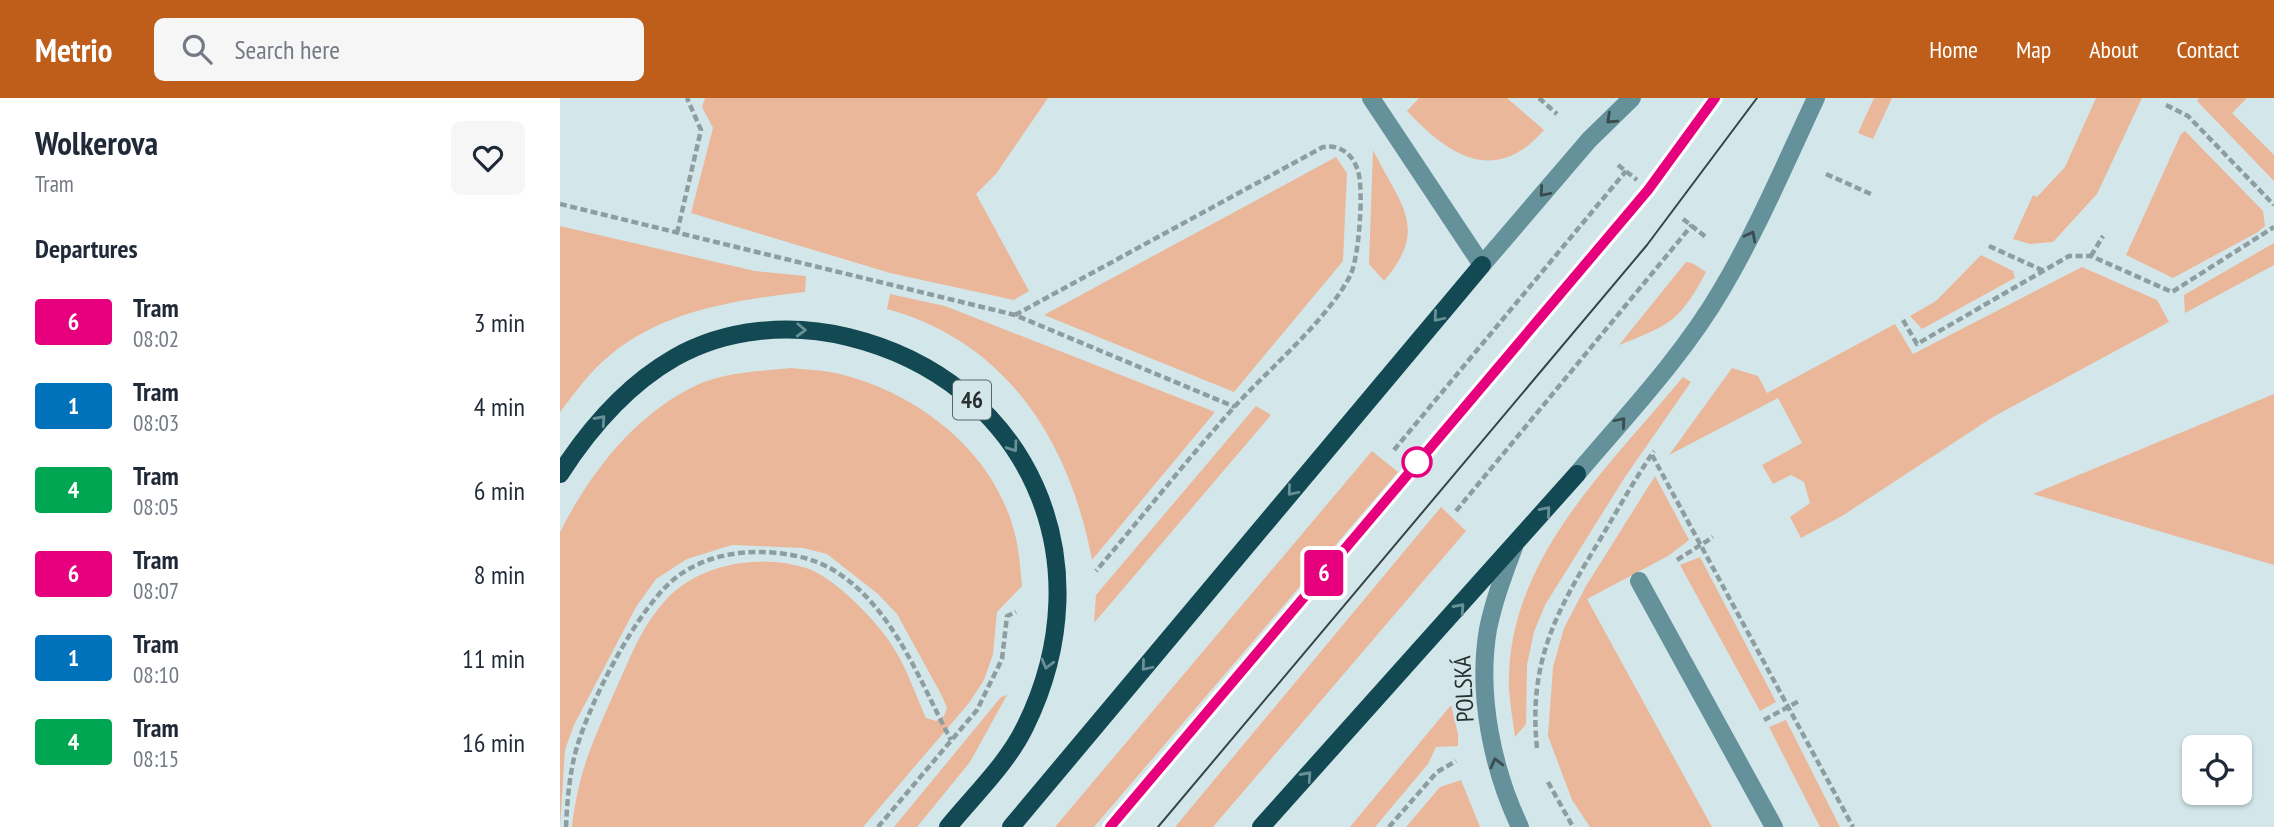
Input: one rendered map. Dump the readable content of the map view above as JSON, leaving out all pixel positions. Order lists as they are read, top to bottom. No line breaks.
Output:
{"streets":{"main road":["46"],"street":["POLSKÁ"]},"one_way":["POLSKÁ"],"lines":["tram line 6"],"page":{"header":"Metrio","search":"Search here","nav":["Home","Map","About","Contact"],"heading":[["Wolkerova","Tram"],"Departures"],"on_map":"6","list":[{"mark":"6","name":"Tram","note":"08:02","value":"3 min"},{"mark":"1","name":"Tram","note":"08:03","value":"4 min"},{"mark":"4","name":"Tram","note":"08:05","value":"6 min"},{"mark":"6","name":"Tram","note":"08:07","value":"8 min"},{"mark":"1","name":"Tram","note":"08:10","value":"11 min"},{"mark":"4","name":"Tram","note":"08:15","value":"16 min"}]}}
